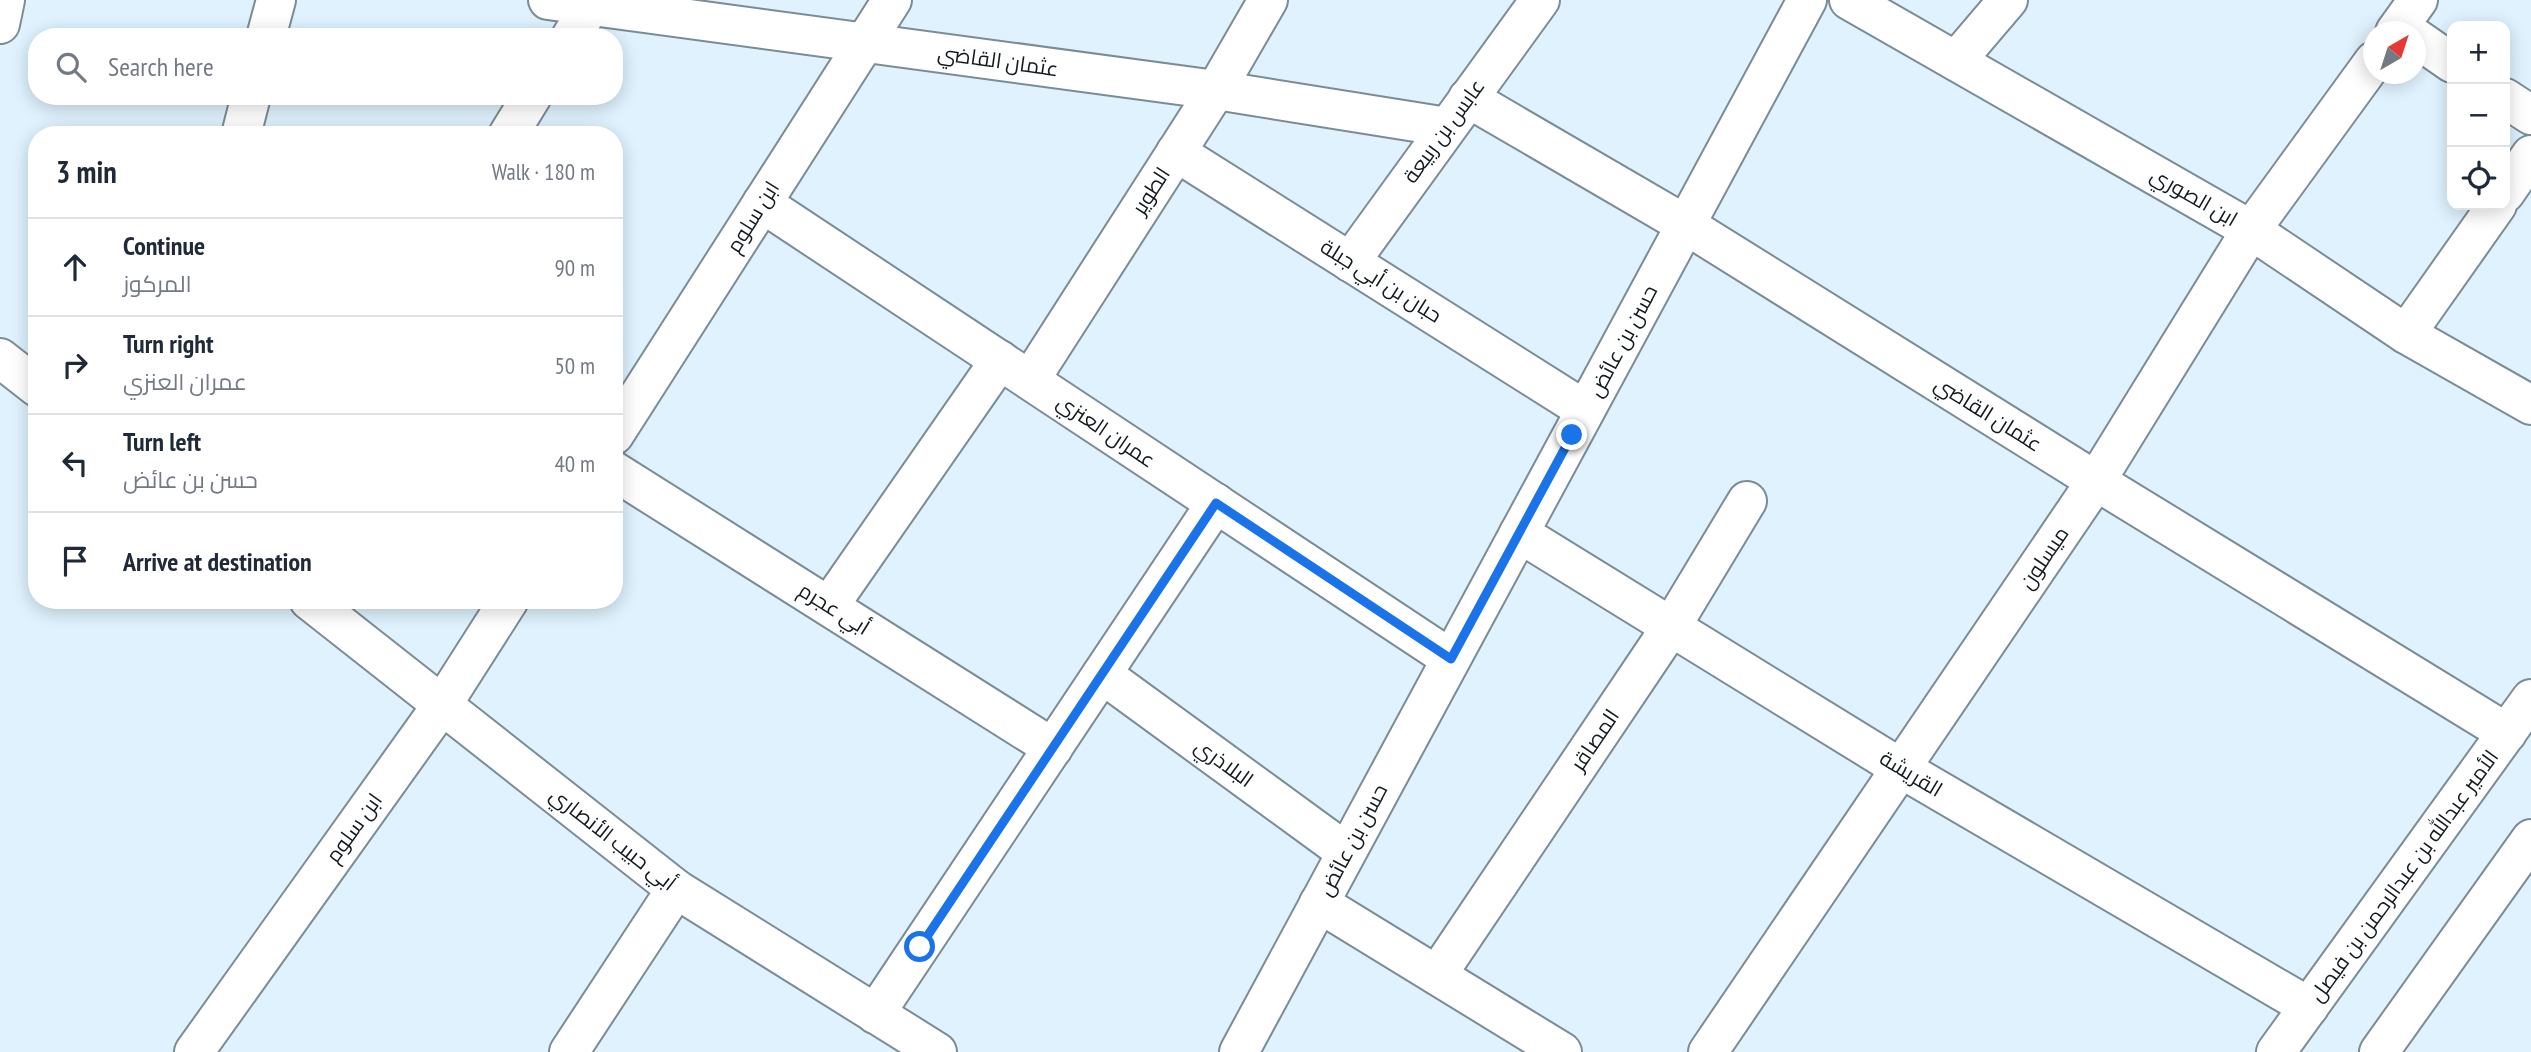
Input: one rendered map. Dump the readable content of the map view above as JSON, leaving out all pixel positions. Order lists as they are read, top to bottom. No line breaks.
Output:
{"streets":{"street":["عثمان القاضي","عابس بن ربيعة","الطوير","ابن الصوري","ابن سلوم","حبان بن أبي جبلة","حسن بن عائض","عمران العنزي","ميسلون","أبي عجرم","المصاقر","البلاذري","القريشة","أبي حبيب الأنصاري","الأمير عبدالله بن عبدالرحمن بن فيصل"]},"crossings":[["عثمان القاضي","عابس بن ربيعة"],["عثمان القاضي","الطوير"],["عثمان القاضي","ابن سلوم"],["عثمان القاضي","حسن بن عائض"],["عثمان القاضي","ميسلون"],["عثمان القاضي","الأمير عبدالله بن عبدالرحمن بن فيصل"],["عابس بن ربيعة","حبان بن أبي جبلة"],["الطوير","حبان بن أبي جبلة"],["الطوير","عمران العنزي"],["الطوير","أبي عجرم"],["ابن الصوري","ميسلون"],["ابن سلوم","عمران العنزي"],["ابن سلوم","أبي حبيب الأنصاري"],["حبان بن أبي جبلة","حسن بن عائض"],["حسن بن عائض","عمران العنزي"],["حسن بن عائض","البلاذري"],["حسن بن عائض","القريشة"],["ميسلون","القريشة"],["المصاقر","القريشة"],["القريشة","الأمير عبدالله بن عبدالرحمن بن فيصل"]],"north":"top right","page":{"map_buttons":["+","−"],"search":"Search here","heading":["3 min","Walk · 180 m"],"list":[["Continue","المركوز","90 m"],["Turn right","عمران العنزي","50 m"],["Turn left","حسن بن عائض","40 m"],"Arrive at destination"]}}
